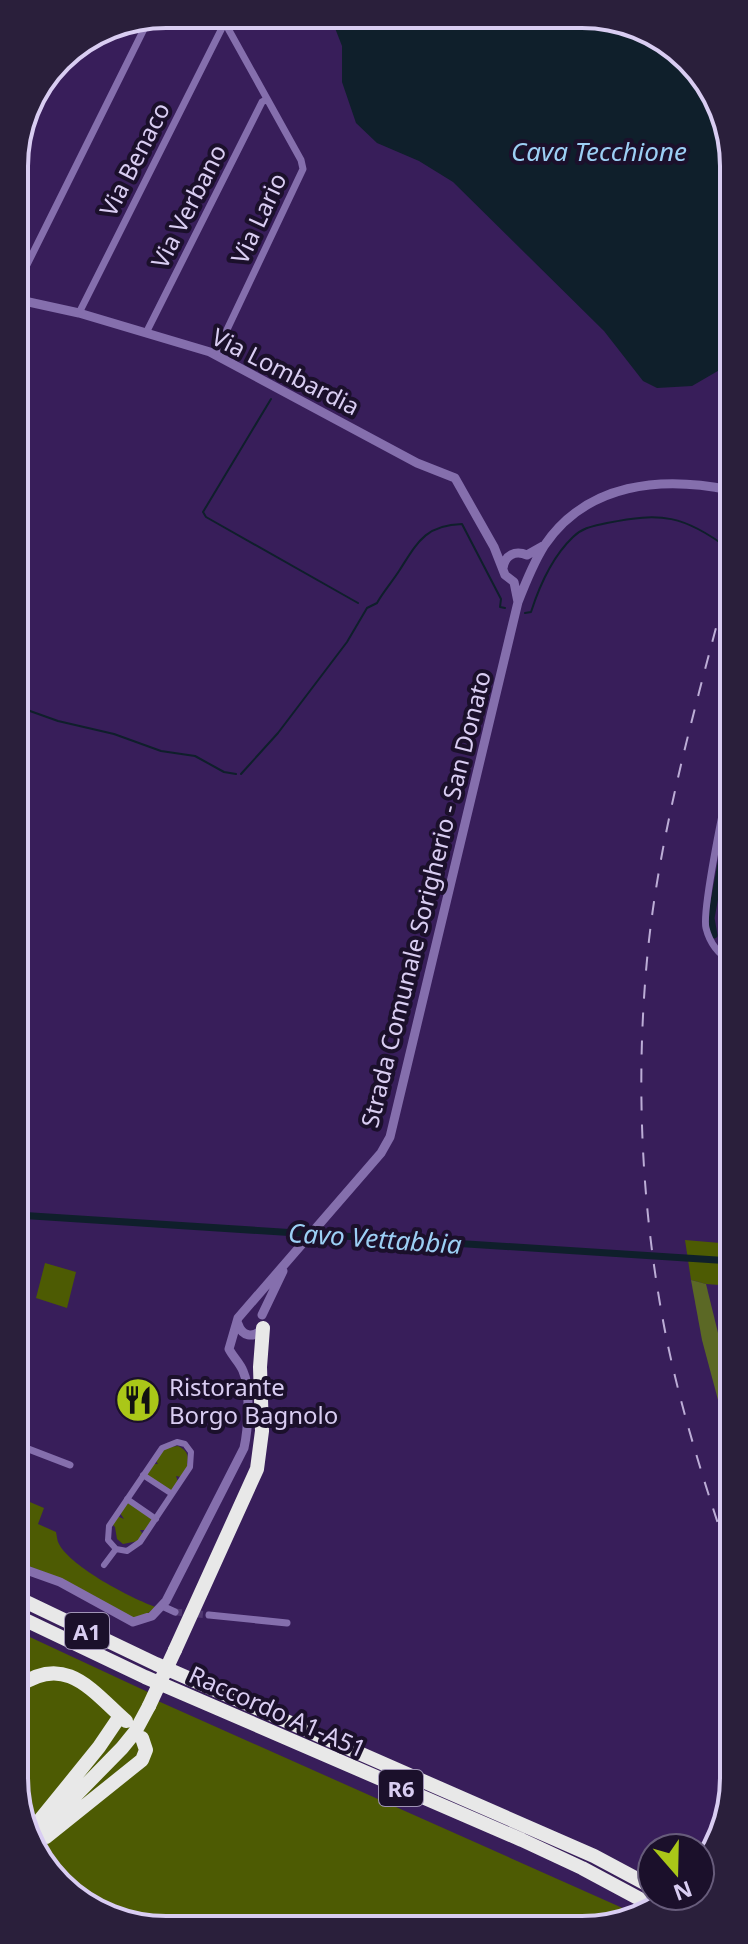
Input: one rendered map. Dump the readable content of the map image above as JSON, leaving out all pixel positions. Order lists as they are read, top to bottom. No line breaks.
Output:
{"streets":{"highway":["A1","Raccordo A1-A51","R6"],"street":["Via Benaco","Via Verbano","Via Lario","Via Lombardia","Strada Comunale Sorigherio - San Donato"]},"crossings":[["Via Benaco","Via Lombardia"],["Via Verbano","Via Lario"],["Via Verbano","Via Lombardia"],["Via Lario","Via Lombardia"],["Via Lombardia","Strada Comunale Sorigherio - San Donato"],["A1","Raccordo A1-A51"]],"water":["Cava Tecchione","Cavo Vettabbia"],"places":{"restaurant":["Ristorante Borgo Bagnolo"]},"north":"bottom"}
